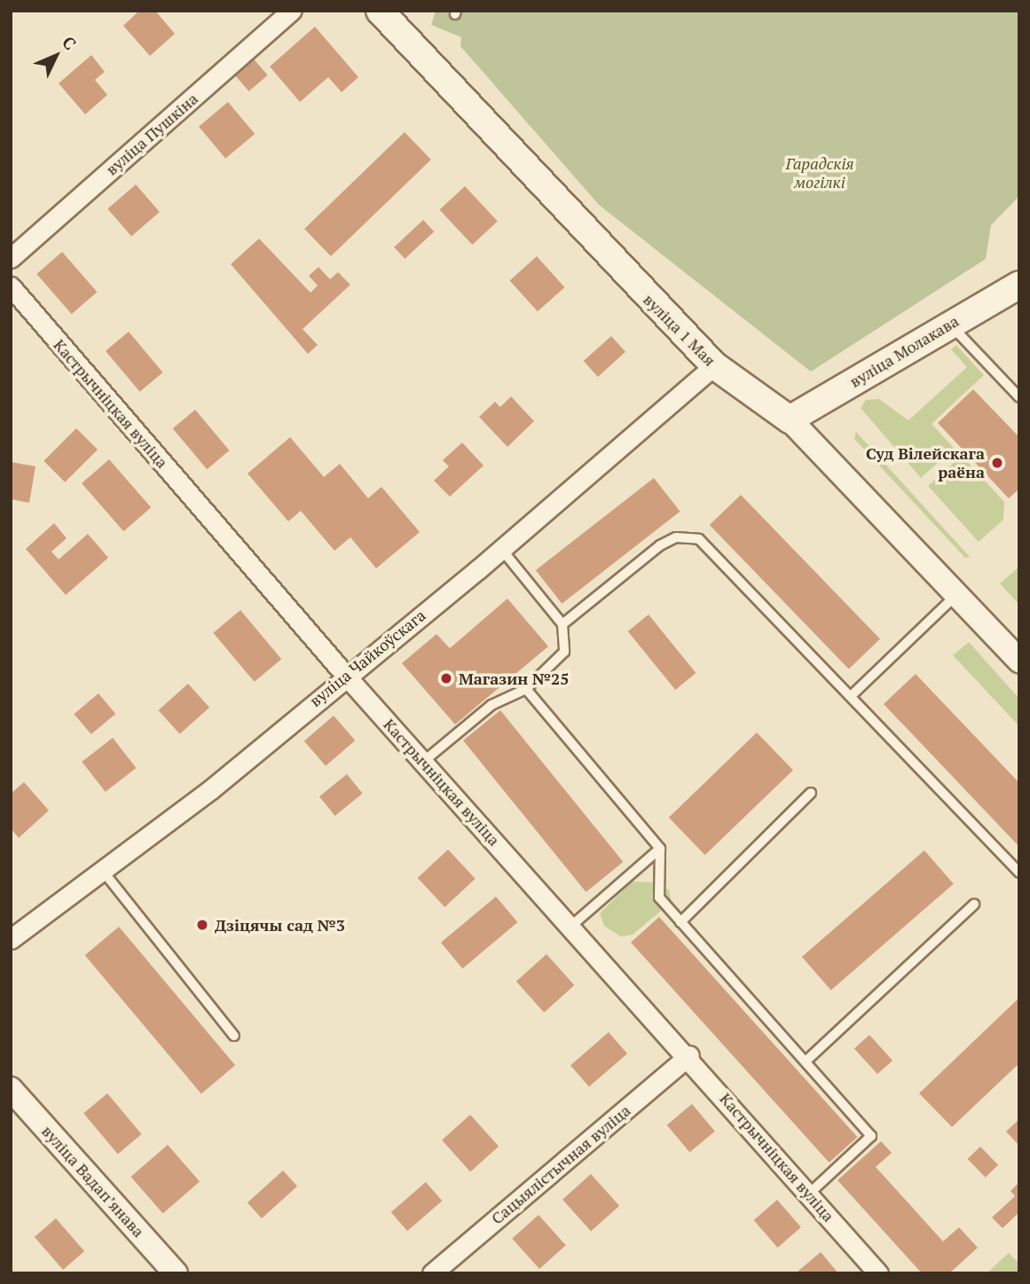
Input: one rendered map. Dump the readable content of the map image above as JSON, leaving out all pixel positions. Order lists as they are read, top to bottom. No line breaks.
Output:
{"streets":{"main road":["вуліца 1 Мая","вуліца Молакава"],"street":["вуліца Пушкіна","Кастрычніцкая вуліца","вуліца Чайкоўскага","Сацыялістычная вуліца","вуліца Вадапʼянава"]},"crossings":[["вуліца 1 Мая","вуліца Молакава"],["вуліца 1 Мая","вуліца Чайкоўскага"],["Кастрычніцкая вуліца","вуліца Чайкоўскага"],["Кастрычніцкая вуліца","Сацыялістычная вуліца"]],"parks":["Гарадскія могілкі"],"places":["Суд Вілейскага раёна","Магазин №25","Дзіцячы сад №3"],"north":"top right"}
